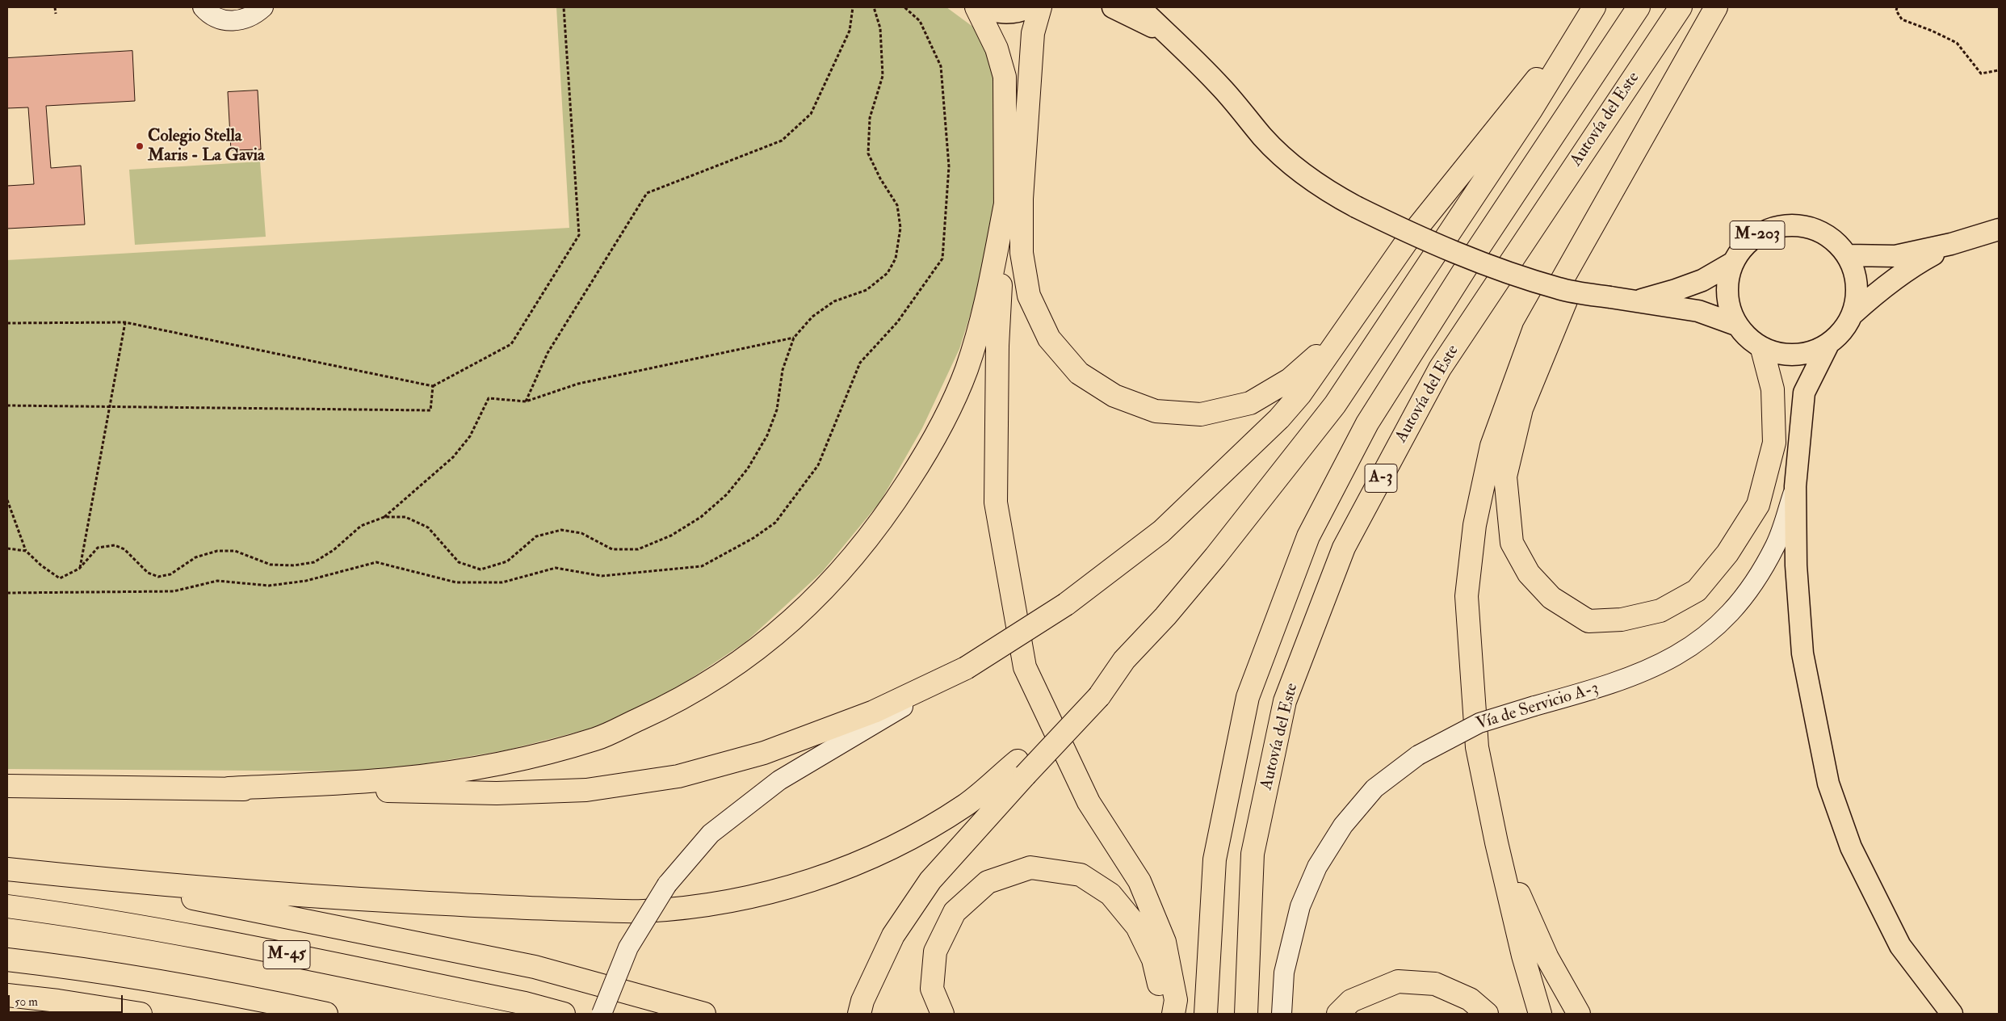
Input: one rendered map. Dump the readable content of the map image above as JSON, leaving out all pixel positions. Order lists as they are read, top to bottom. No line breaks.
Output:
{"streets":{"highway":["Autovía del Este","A-3","M-45"],"main road":["M-203","Vía de Servicio A-3"]},"places":["Colegio Stella Maris - La Gavia"],"scale_bar":"50 m"}
